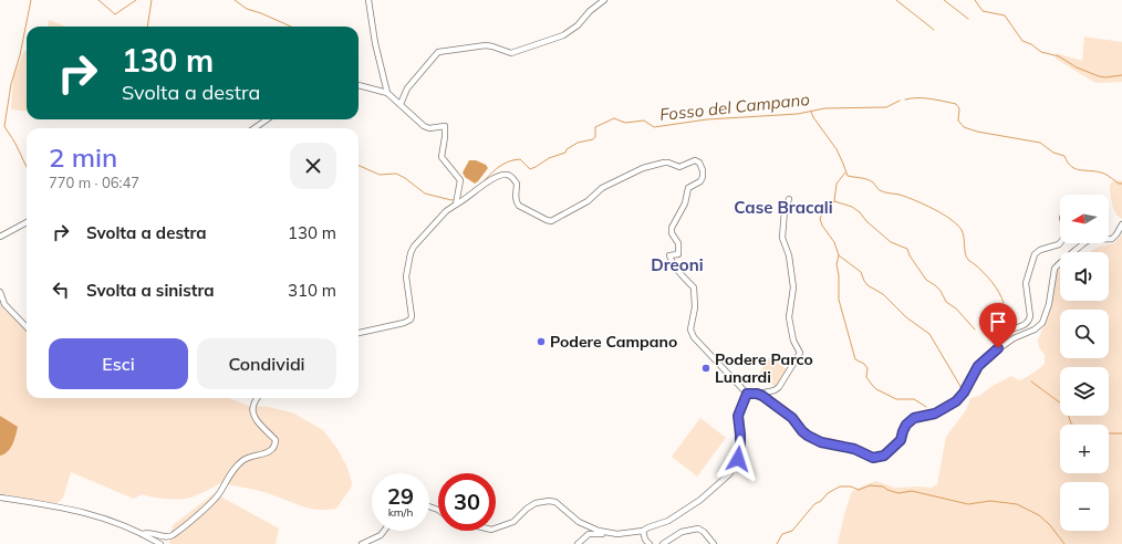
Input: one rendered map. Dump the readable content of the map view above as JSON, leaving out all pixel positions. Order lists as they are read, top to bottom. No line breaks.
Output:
{"districts":["Case Bracali","Dreoni"],"water":["Fosso del Campano"],"places":["Podere Campano","Podere Parco Lunardi"],"north":"left","page":{"turn":["130 m","Svolta a destra"],"heading":["2 min","770 m · 06:47"],"map_buttons":["+","−"],"list":[{"name":"Svolta a destra","value":"130 m"},{"name":"Svolta a sinistra","value":"310 m"}],"buttons":["Esci","Condividi"],"speed":"29 km/h","limit":"30"}}
